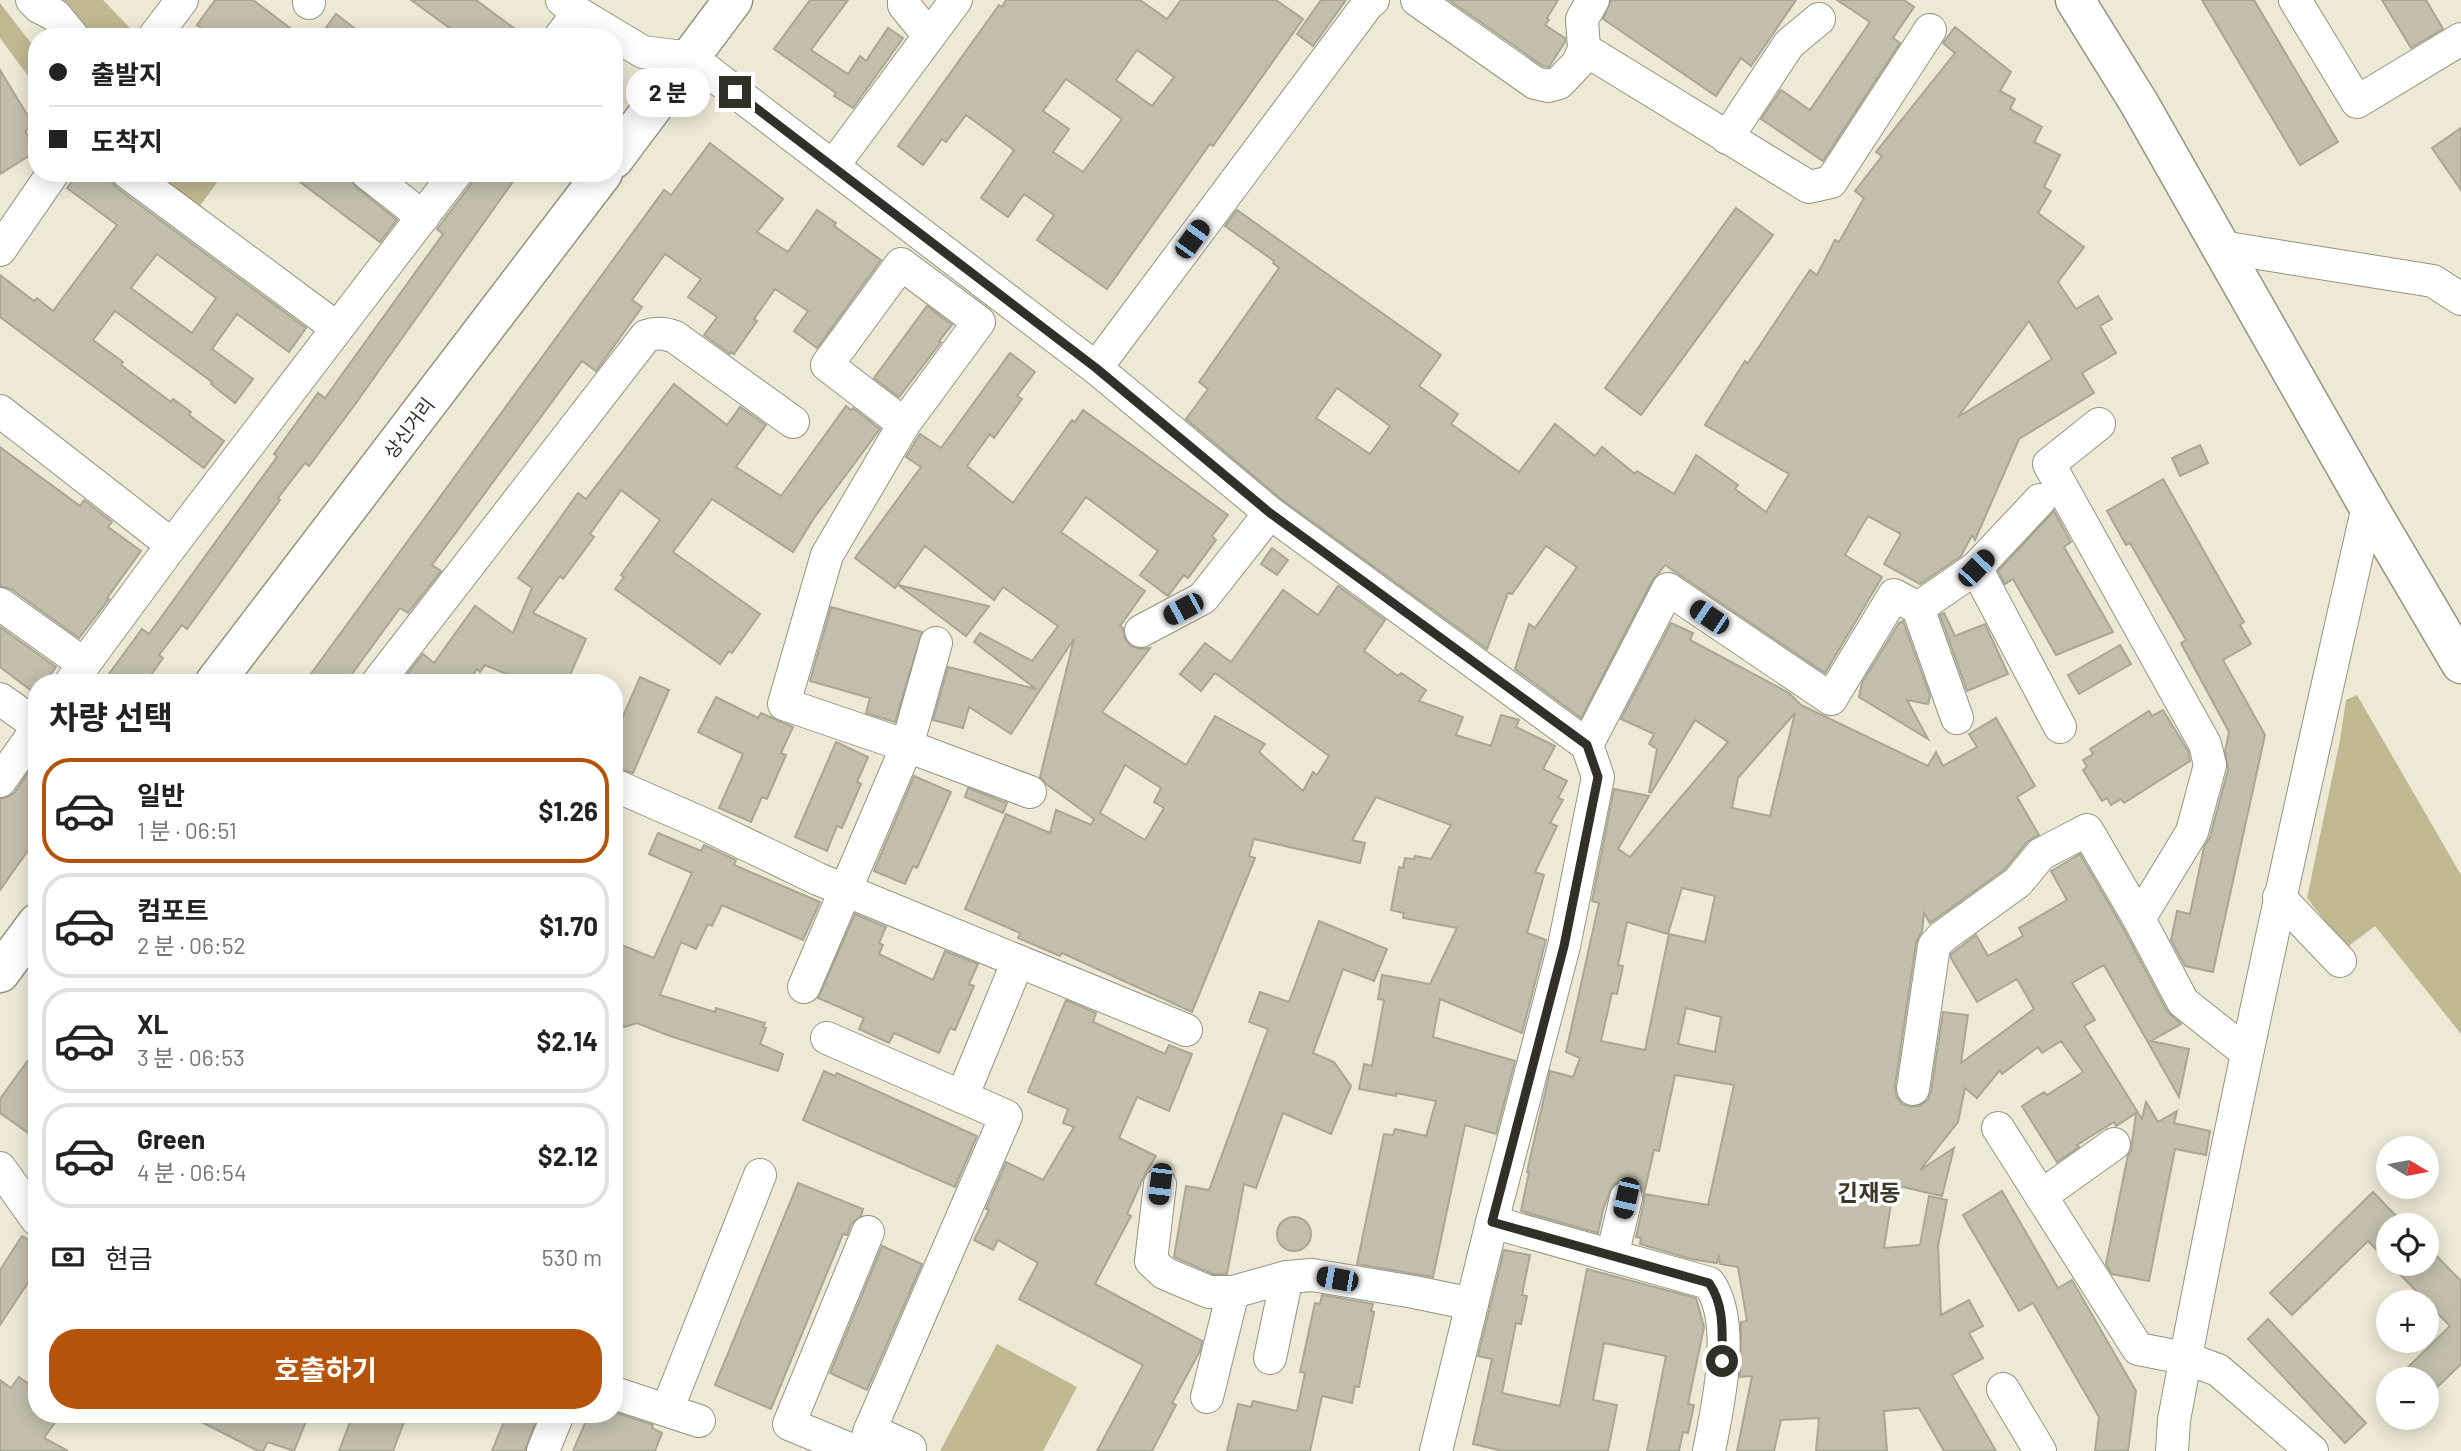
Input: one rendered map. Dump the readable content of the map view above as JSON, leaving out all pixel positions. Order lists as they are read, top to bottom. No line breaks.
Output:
{"streets":{"main road":["상신거리"]},"districts":["긴재동"],"north":"right","page":{"banner":["출발지","도착지"],"bubble":"2 분","heading":"차량 선택","list":[{"name":"일반","note":"1 분 · 06:51","value":"$1.26"},{"name":"컴포트","note":"2 분 · 06:52","value":"$1.70"},{"name":"XL","note":"3 분 · 06:53","value":"$2.14"},{"name":"Green","note":"4 분 · 06:54","value":"$2.12"}],"map_buttons":["+","−"],"pay":["현금","530 m"],"buttons":"호출하기"}}
